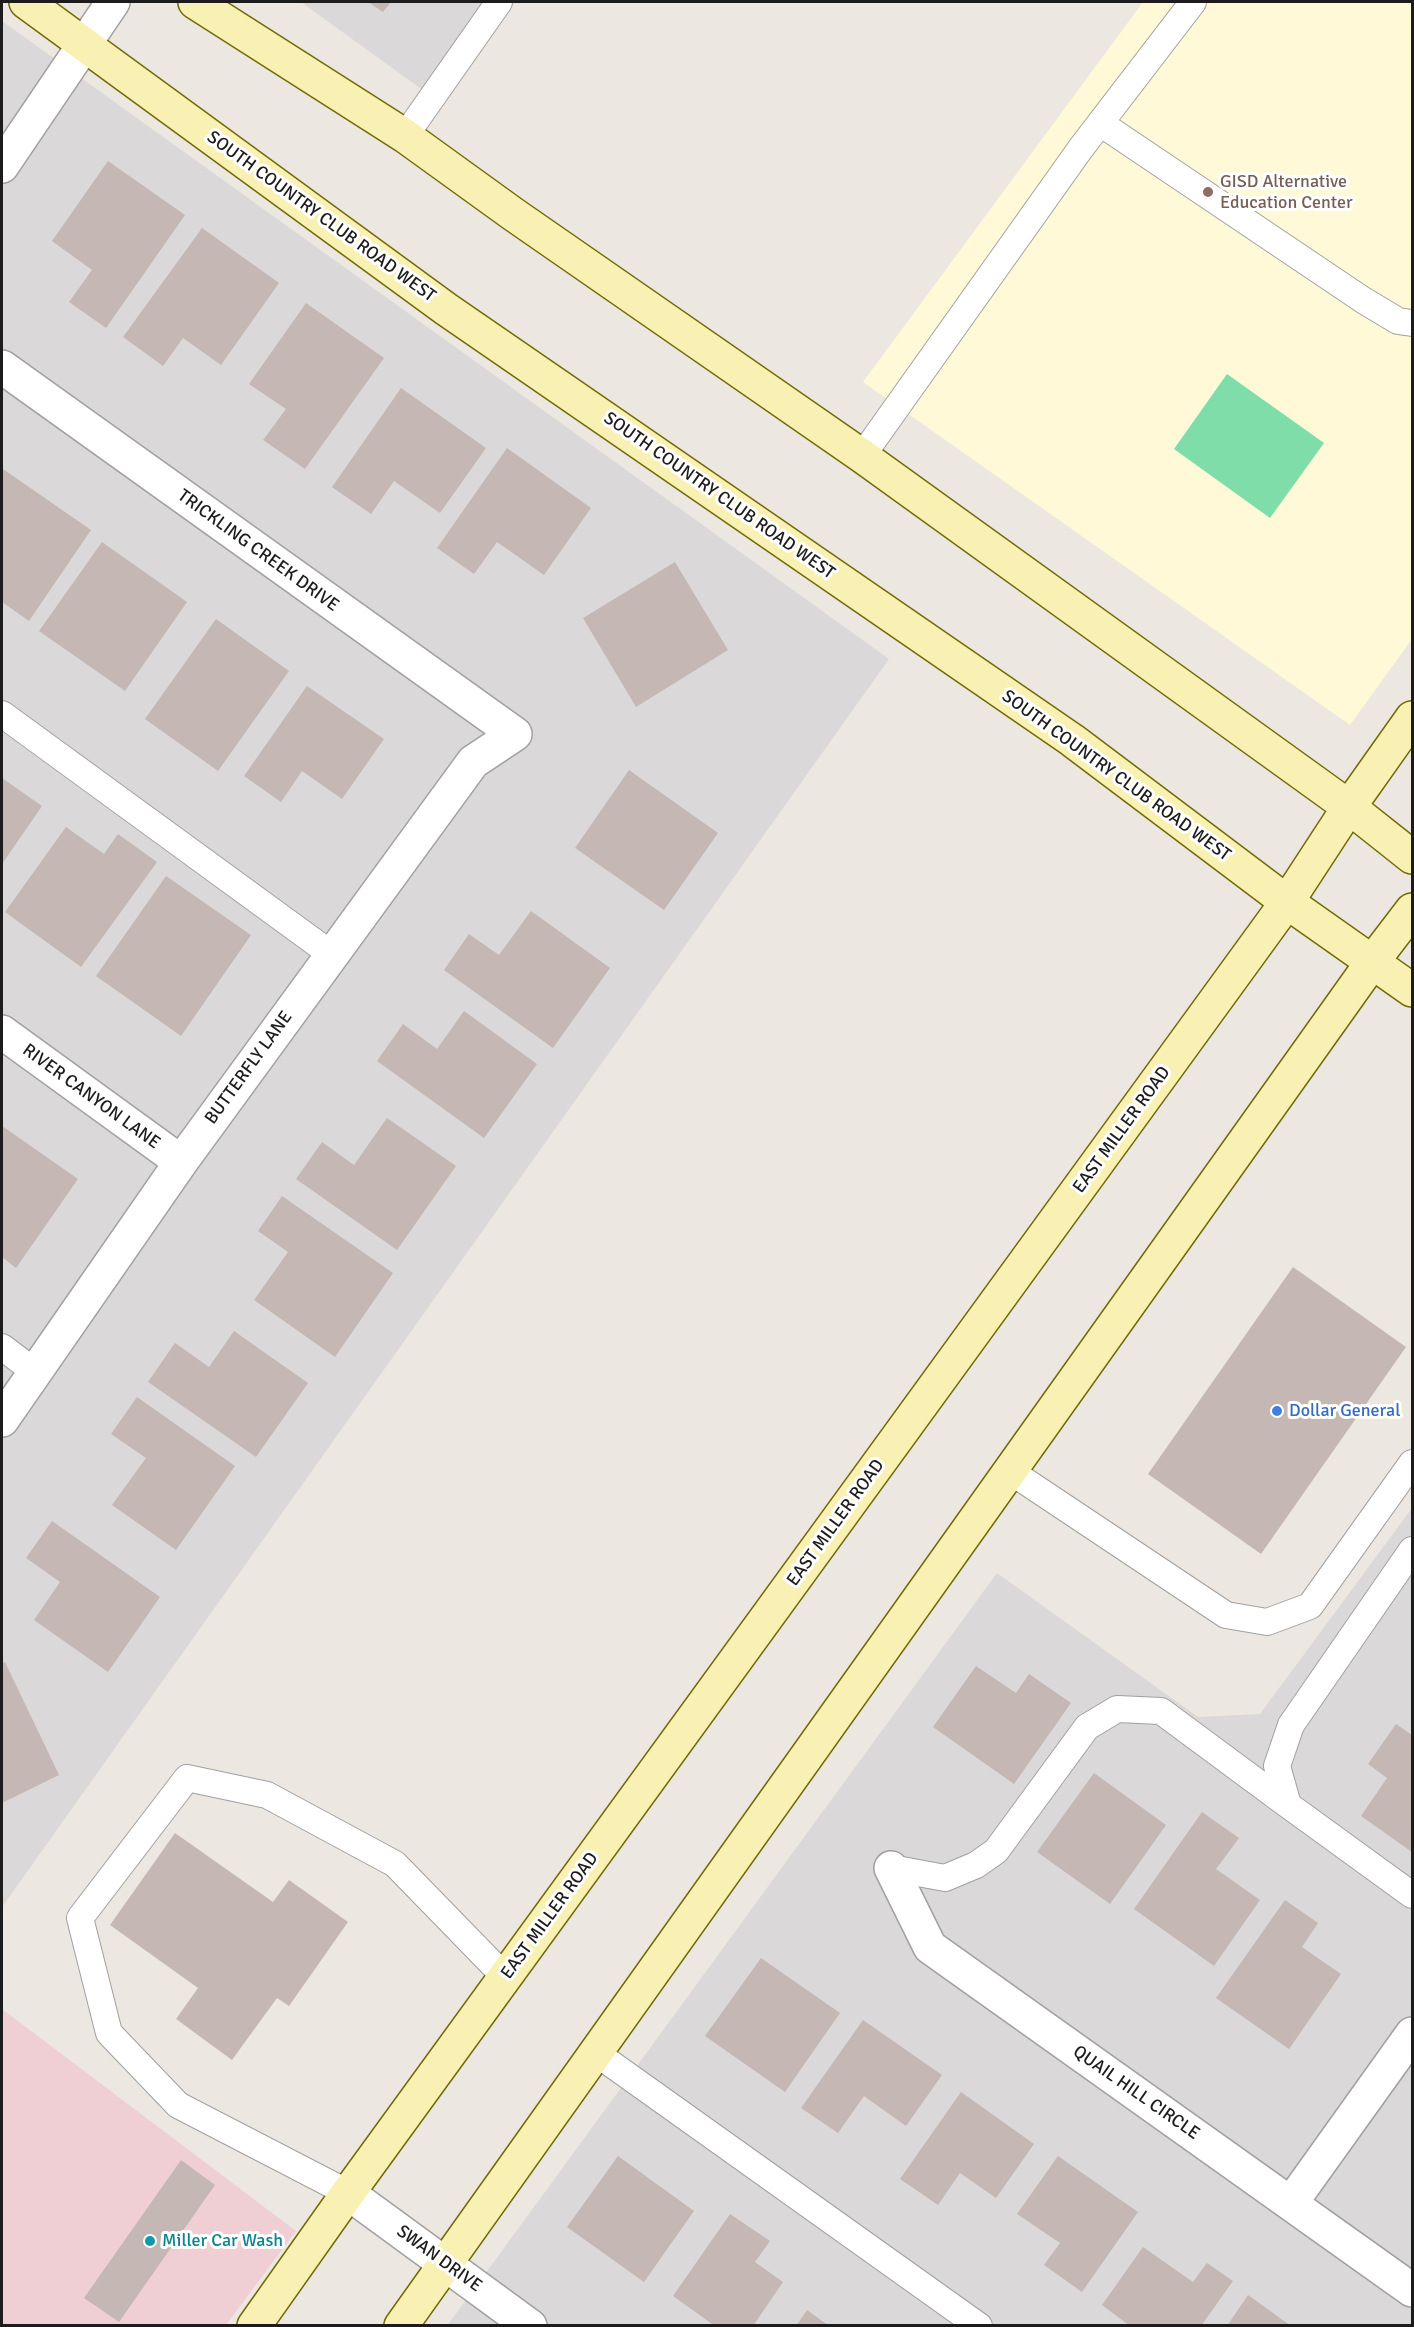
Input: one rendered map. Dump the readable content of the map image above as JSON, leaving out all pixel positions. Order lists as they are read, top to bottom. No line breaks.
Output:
{"streets":{"main road":["SOUTH COUNTRY CLUB ROAD WEST","EAST MILLER ROAD"],"street":["TRICKLING CREEK DRIVE","BUTTERFLY LANE","RIVER CANYON LANE","QUAIL HILL CIRCLE","SWAN DRIVE"]},"crossings":[["SOUTH COUNTRY CLUB ROAD WEST","EAST MILLER ROAD"],["TRICKLING CREEK DRIVE","BUTTERFLY LANE"],["BUTTERFLY LANE","RIVER CANYON LANE"],["EAST MILLER ROAD","SWAN DRIVE"]],"places":["GISD Alternative Education Center","Dollar General","Miller Car Wash"]}
